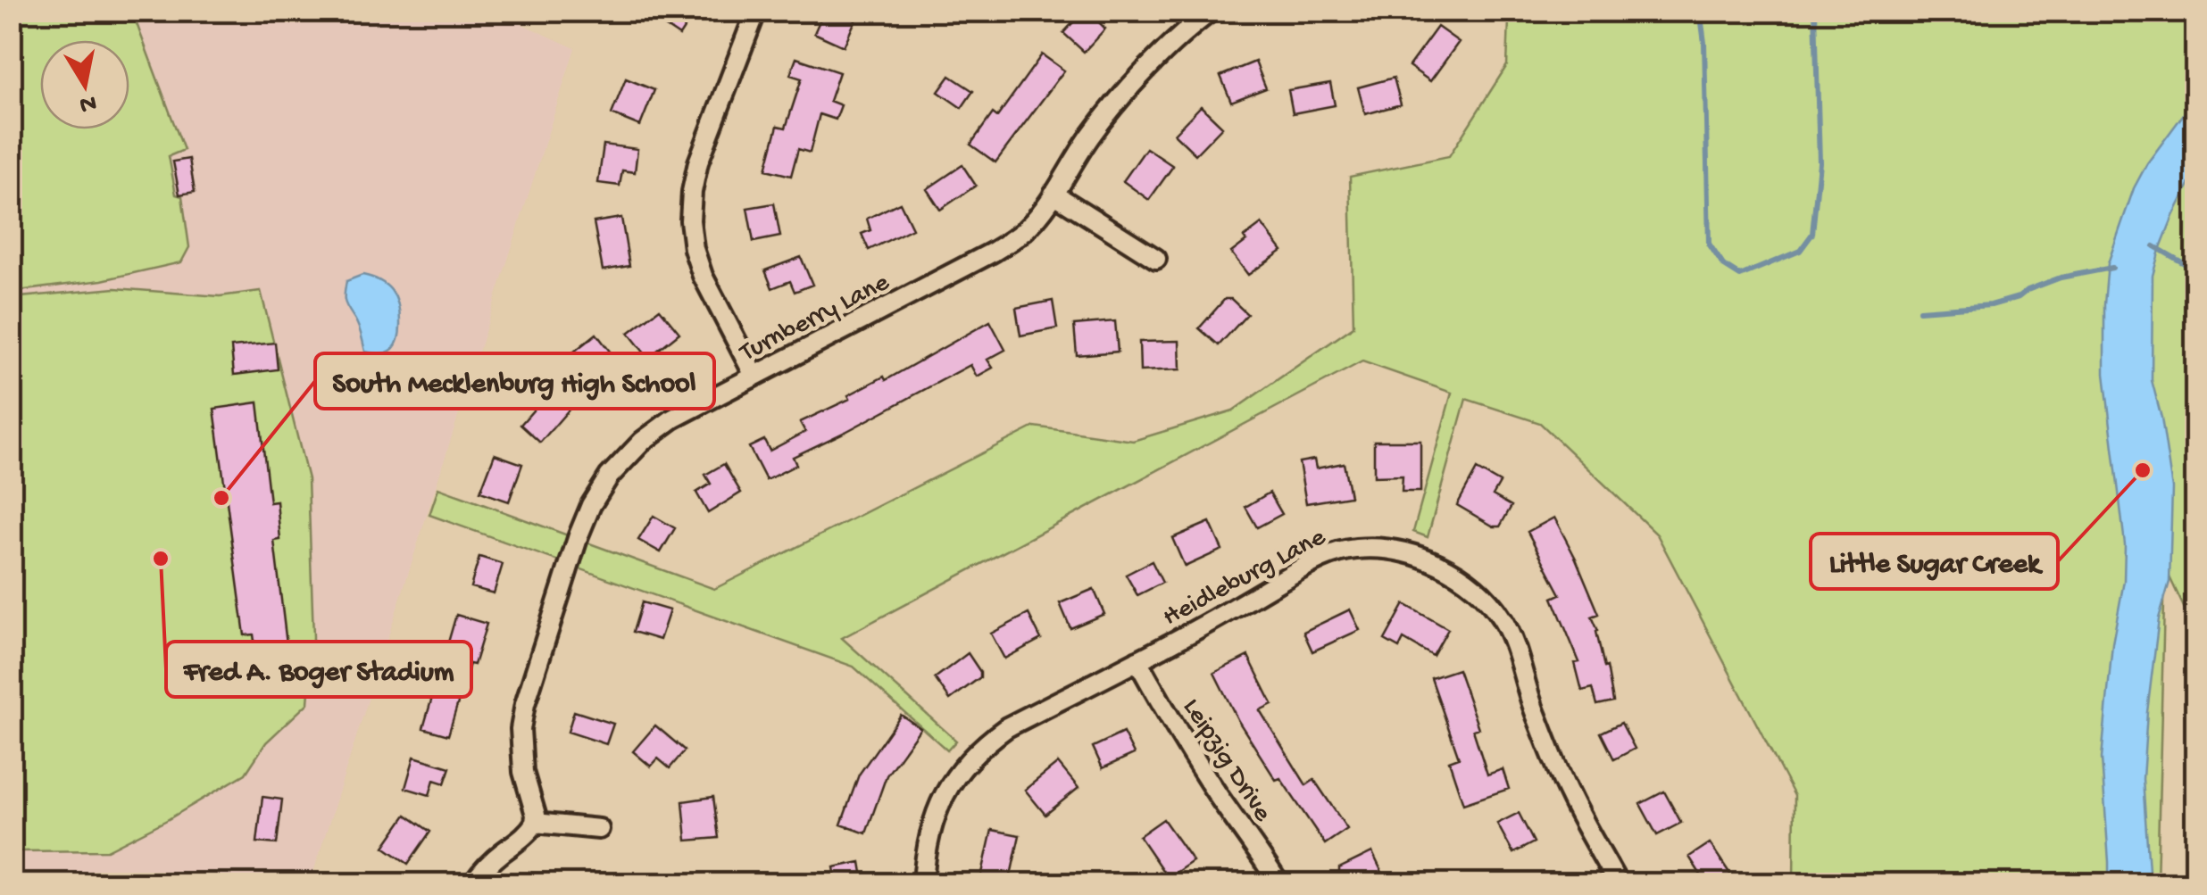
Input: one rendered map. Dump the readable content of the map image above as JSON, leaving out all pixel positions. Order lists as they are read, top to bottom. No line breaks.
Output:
{"streets":{"street":["Turnberry Lane","Heidleburg Lane","Leipzig Drive"]},"crossings":[["Heidleburg Lane","Leipzig Drive"]],"places":["Little Sugar Creek","South Mecklenburg High School","Fred A. Boger Stadium"],"north":"bottom"}
